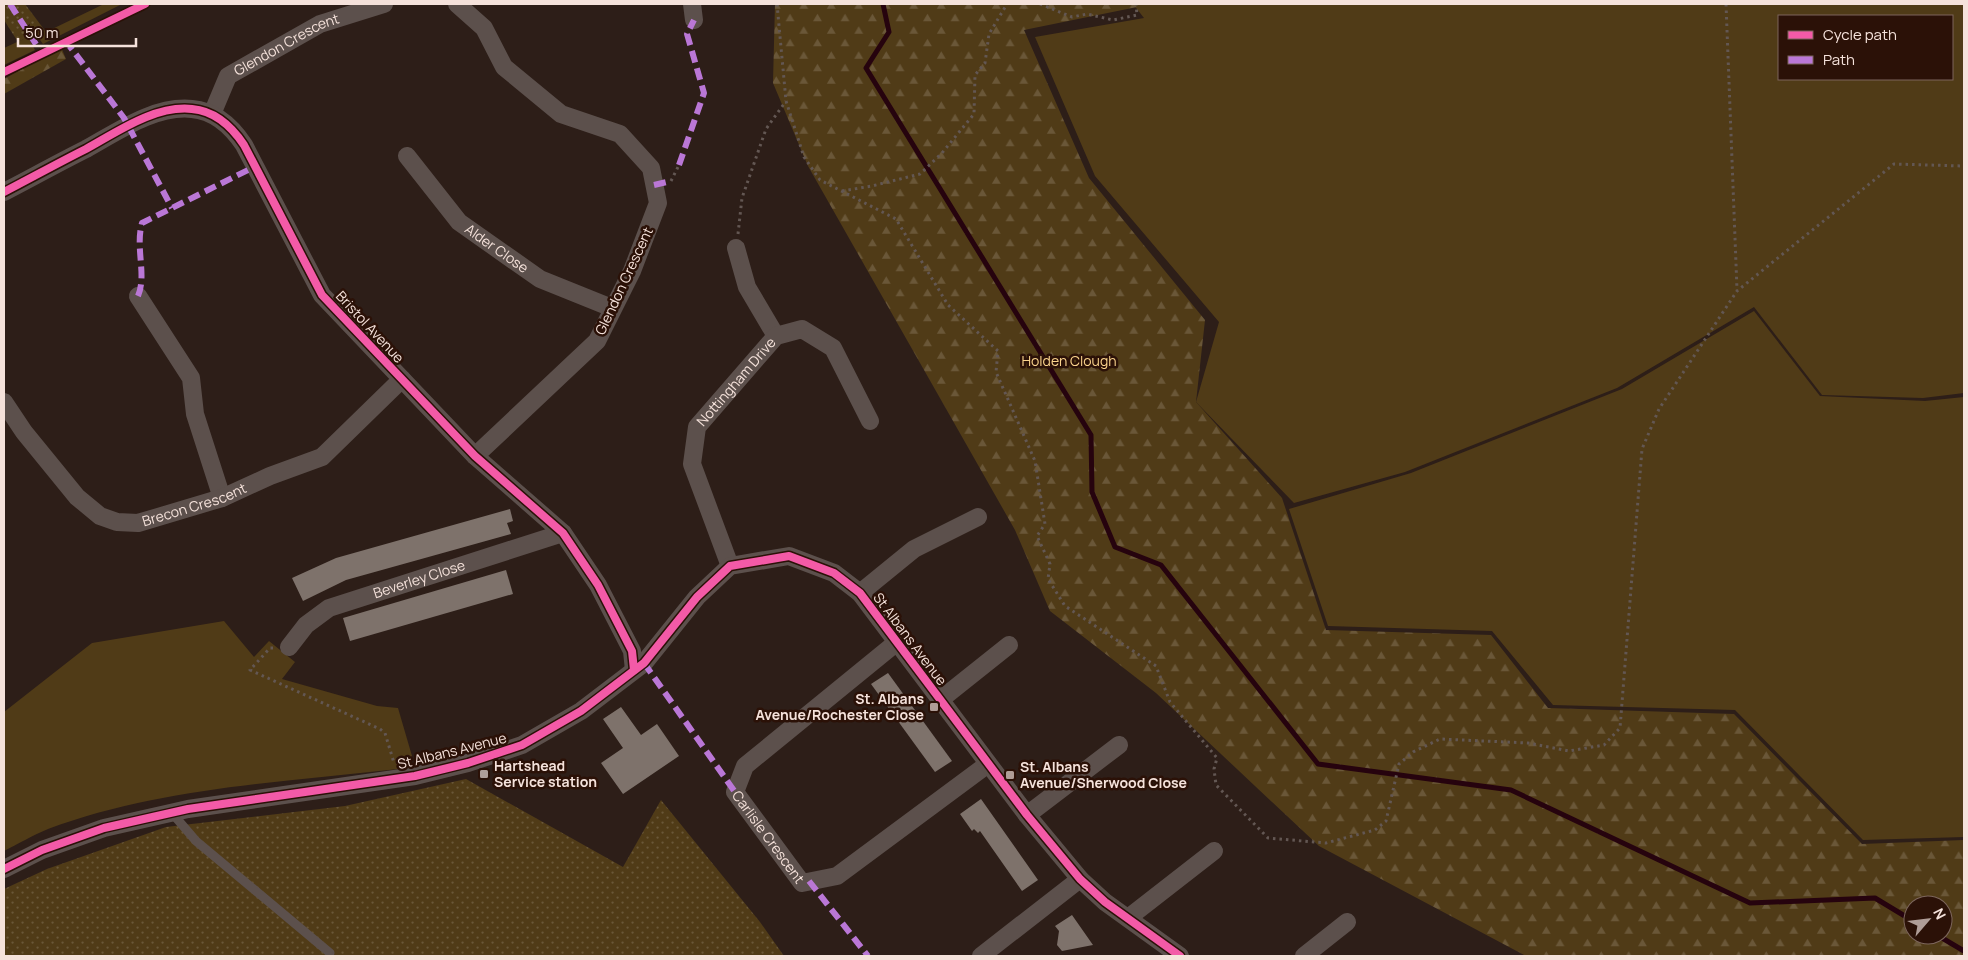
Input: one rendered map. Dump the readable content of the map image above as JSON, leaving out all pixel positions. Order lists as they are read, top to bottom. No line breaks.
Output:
{"streets":{"street":["Glendon Crescent","Alder Close","Bristol Avenue","Nottingham Drive","Brecon Crescent","Beverley Close","St Albans Avenue","Carlisle Crescent"]},"crossings":[["Glendon Crescent","Alder Close"],["Glendon Crescent","Bristol Avenue"],["Bristol Avenue","Brecon Crescent"],["Bristol Avenue","Beverley Close"],["Bristol Avenue","St Albans Avenue"],["Nottingham Drive","St Albans Avenue"],["St Albans Avenue","Carlisle Crescent"]],"parks":["Holden Clough"],"places":{"transit":["St. Albans Avenue/Rochester Close","Hartshead Service station","St. Albans Avenue/Sherwood Close"]},"legend":["Cycle path","Path"],"scale_bar":"50 m","north":"top right"}
